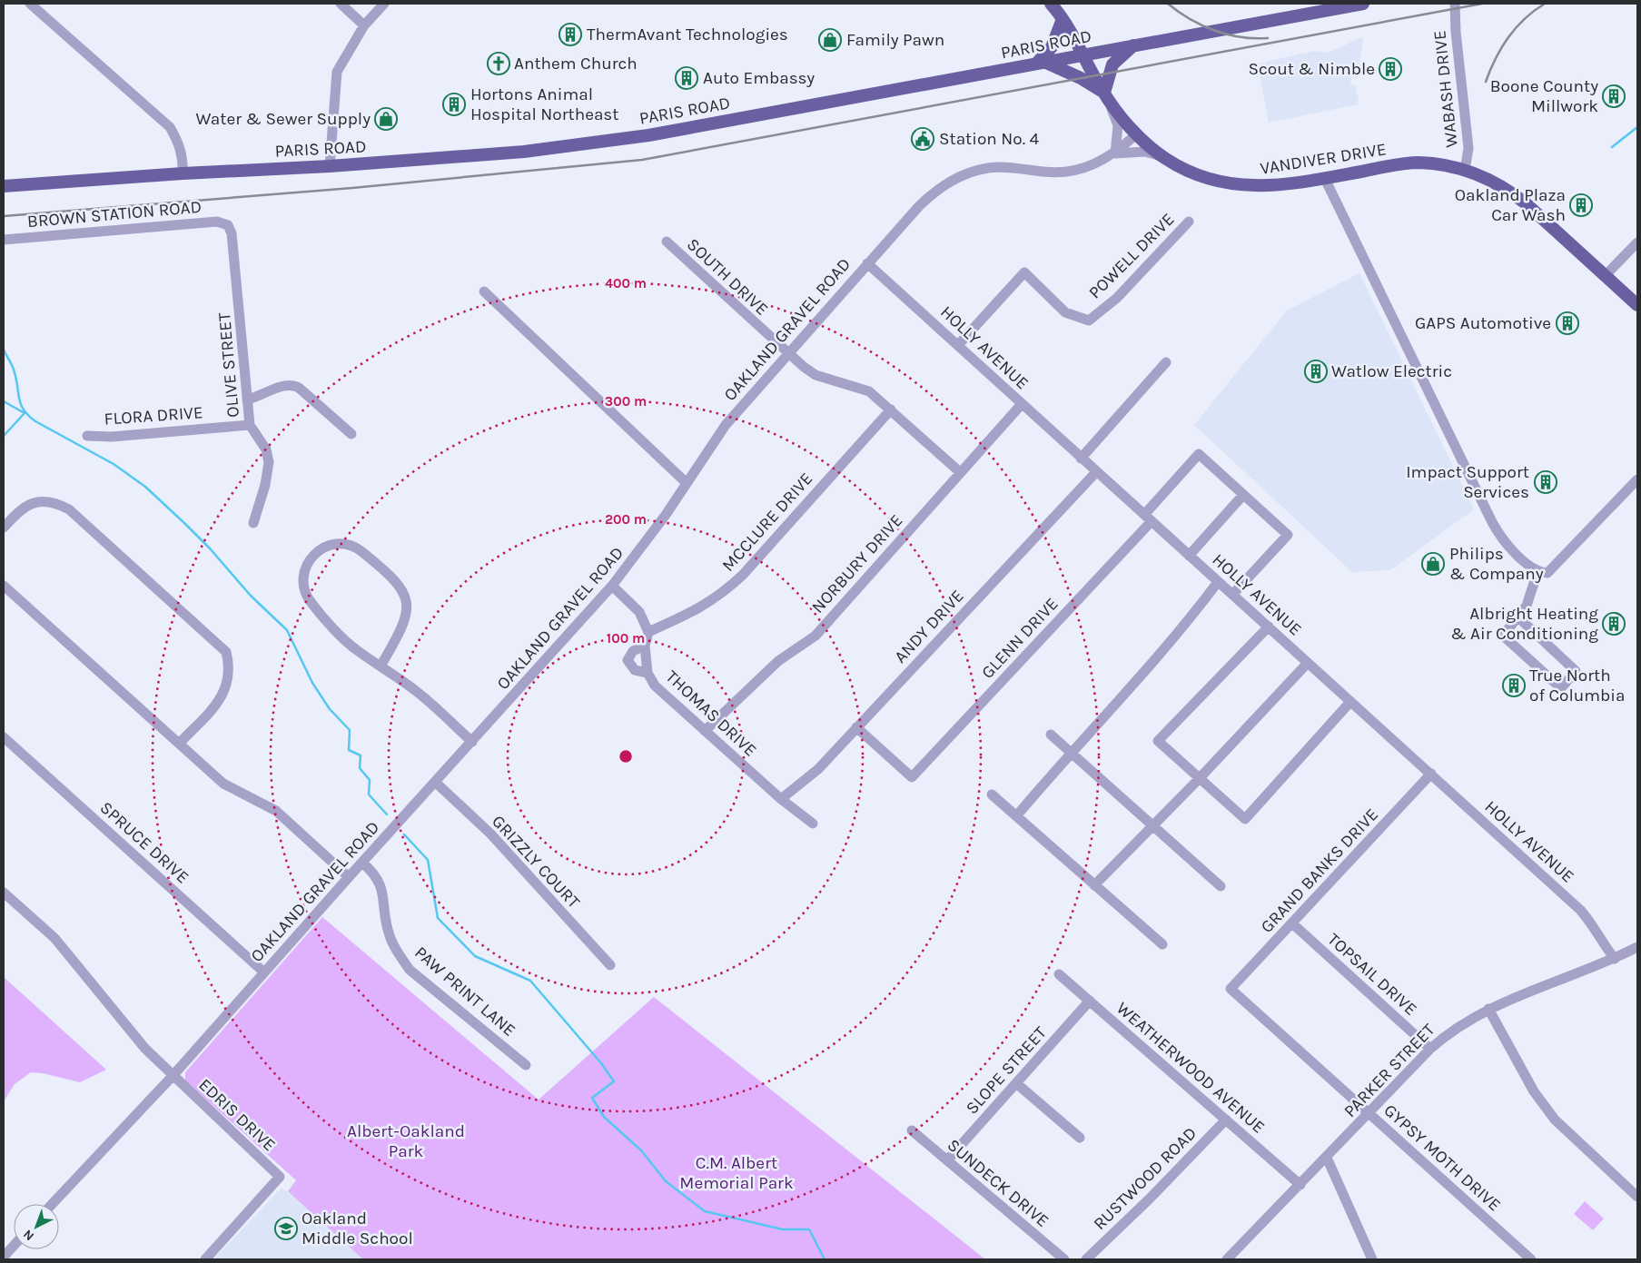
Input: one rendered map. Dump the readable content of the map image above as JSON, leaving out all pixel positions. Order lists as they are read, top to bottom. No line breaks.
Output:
{"streets":{"main road":["PARIS ROAD","VANDIVER DRIVE"],"street":["WABASH DRIVE","BROWN STATION ROAD","POWELL DRIVE","SOUTH DRIVE","OAKLAND GRAVEL ROAD","HOLLY AVENUE","OLIVE STREET","FLORA DRIVE","MCCLURE DRIVE","NORBURY DRIVE","ANDY DRIVE","GLENN DRIVE","THOMAS DRIVE","SPRUCE DRIVE","GRIZZLY COURT","GRAND BANKS DRIVE","TOPSAIL DRIVE","PAW PRINT LANE","WEATHERWOOD AVENUE","SLOPE STREET","PARKER STREET","EDRIS DRIVE","GYPSY MOTH DRIVE","RUSTWOOD ROAD","SUNDECK DRIVE"]},"crossings":[["PARIS ROAD","VANDIVER DRIVE"],["WABASH DRIVE","VANDIVER DRIVE"],["VANDIVER DRIVE","OAKLAND GRAVEL ROAD"],["BROWN STATION ROAD","OLIVE STREET"],["POWELL DRIVE","HOLLY AVENUE"],["SOUTH DRIVE","OAKLAND GRAVEL ROAD"],["SOUTH DRIVE","MCCLURE DRIVE"],["SOUTH DRIVE","NORBURY DRIVE"],["OAKLAND GRAVEL ROAD","HOLLY AVENUE"],["OAKLAND GRAVEL ROAD","SPRUCE DRIVE"],["OAKLAND GRAVEL ROAD","GRIZZLY COURT"],["OAKLAND GRAVEL ROAD","PAW PRINT LANE"],["OAKLAND GRAVEL ROAD","EDRIS DRIVE"],["HOLLY AVENUE","NORBURY DRIVE"],["HOLLY AVENUE","ANDY DRIVE"],["HOLLY AVENUE","GLENN DRIVE"],["HOLLY AVENUE","GRAND BANKS DRIVE"],["HOLLY AVENUE","PARKER STREET"],["OLIVE STREET","FLORA DRIVE"],["MCCLURE DRIVE","THOMAS DRIVE"],["NORBURY DRIVE","THOMAS DRIVE"],["ANDY DRIVE","GLENN DRIVE"],["ANDY DRIVE","THOMAS DRIVE"],["GRAND BANKS DRIVE","TOPSAIL DRIVE"],["GRAND BANKS DRIVE","GYPSY MOTH DRIVE"],["TOPSAIL DRIVE","PARKER STREET"],["WEATHERWOOD AVENUE","SLOPE STREET"],["WEATHERWOOD AVENUE","PARKER STREET"],["WEATHERWOOD AVENUE","RUSTWOOD ROAD"],["SLOPE STREET","SUNDECK DRIVE"],["PARKER STREET","GYPSY MOTH DRIVE"]],"parks":["Albert-Oakland Park","C.M. Albert Memorial Park"],"places":{"building":["ThermAvant Technologies","Scout & Nimble","Auto Embassy","Boone County Millwork","Hortons Animal Hospital Northeast","Oakland Plaza Car Wash","GAPS Automotive","Watlow Electric","Impact Support Services","Albright Heating & Air Conditioning","True North of Columbia"],"shop":["Family Pawn","Water & Sewer Supply","Philips & Company"],"church":["Anthem Church"],"public building":["Station No. 4"],"school or university":["Oakland Middle School"]},"north":"bottom left","rings":["400 m","300 m","200 m","100 m"]}
